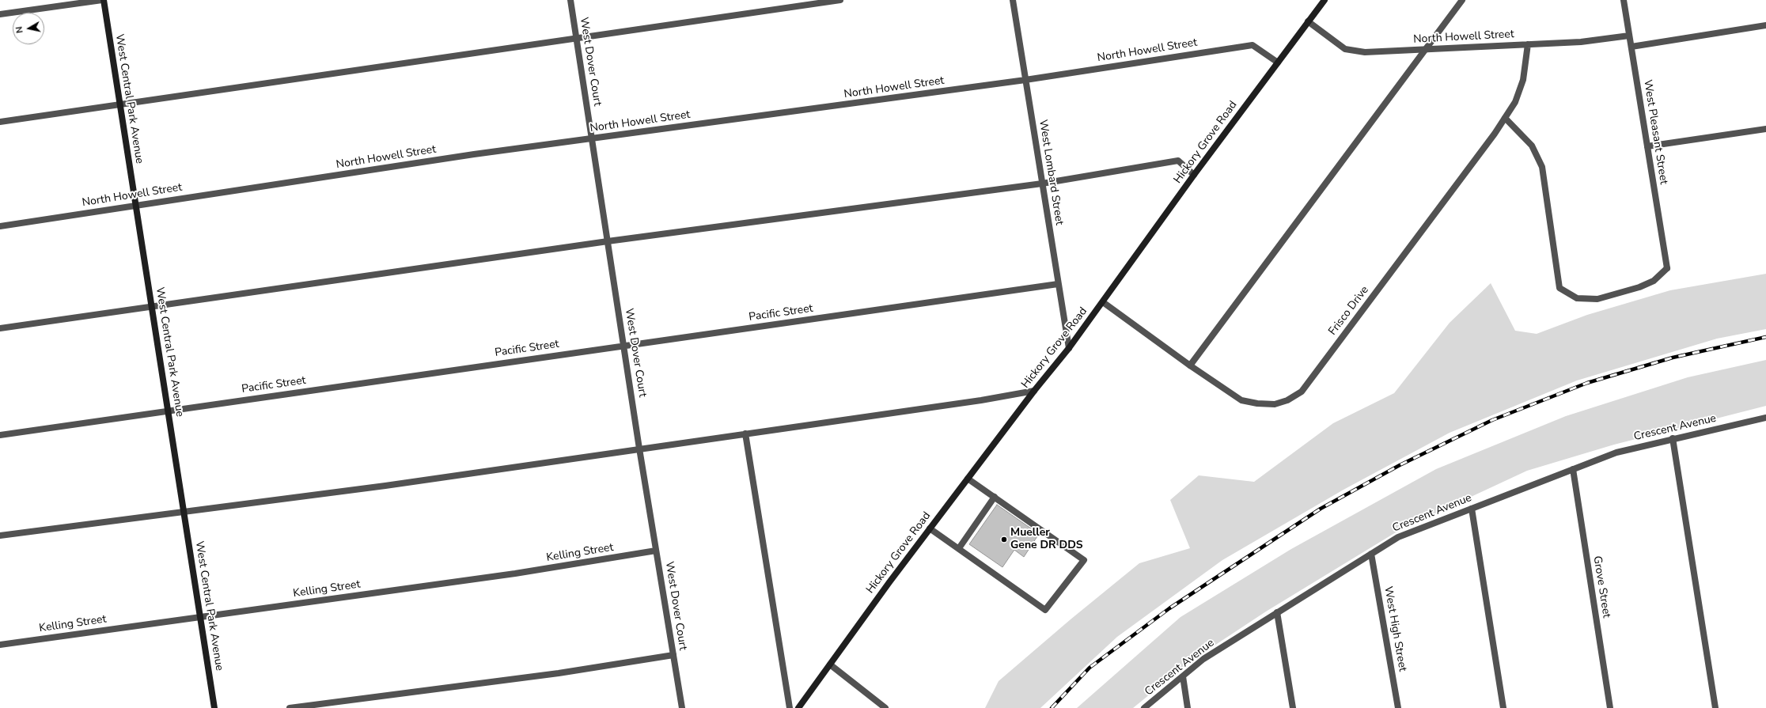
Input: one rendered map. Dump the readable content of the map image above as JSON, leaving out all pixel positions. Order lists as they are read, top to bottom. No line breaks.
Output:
{"streets":{"main road":["West Central Park Avenue","Hickory Grove Road"],"street":["North Howell Street","West Dover Court","West Pleasant Street","West Lombard Street","Frisco Drive","Pacific Street","Crescent Avenue","Kelling Street","Grove Street","West High Street"]},"crossings":[["North Howell Street","West Dover Court"],["North Howell Street","West Central Park Avenue"],["North Howell Street","West Pleasant Street"],["North Howell Street","Hickory Grove Road"],["North Howell Street","West Lombard Street"],["North Howell Street","Frisco Drive"],["West Dover Court","Pacific Street"],["West Dover Court","Kelling Street"],["West Central Park Avenue","Pacific Street"],["West Central Park Avenue","Kelling Street"],["West Pleasant Street","Frisco Drive"],["Hickory Grove Road","West Lombard Street"],["Hickory Grove Road","Frisco Drive"],["West Lombard Street","Pacific Street"],["Crescent Avenue","Grove Street"],["Crescent Avenue","West High Street"]],"places":["Mueller Gene DR DDS"],"north":"left"}
